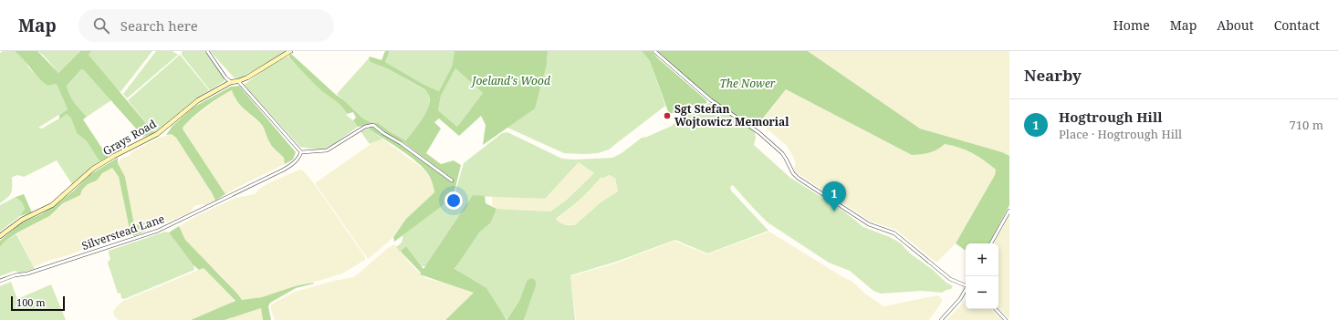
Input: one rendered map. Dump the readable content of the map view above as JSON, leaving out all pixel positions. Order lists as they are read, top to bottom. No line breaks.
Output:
{"streets":{"street":["Grays Road","Silverstead Lane"]},"parks":["Joeland's Wood","The Nower"],"places":["Sgt Stefan Wojtowicz Memorial"],"scale_bar":"100 m","page":{"header":"Map","search":"Search here","nav":["Home","Map","About","Contact"],"heading":"Nearby","list":[{"mark":"1","name":"Hogtrough Hill","note":"Place · Hogtrough Hill","value":"710 m"}],"pins":"1","map_buttons":["+","−"],"scale":"100 m"}}
